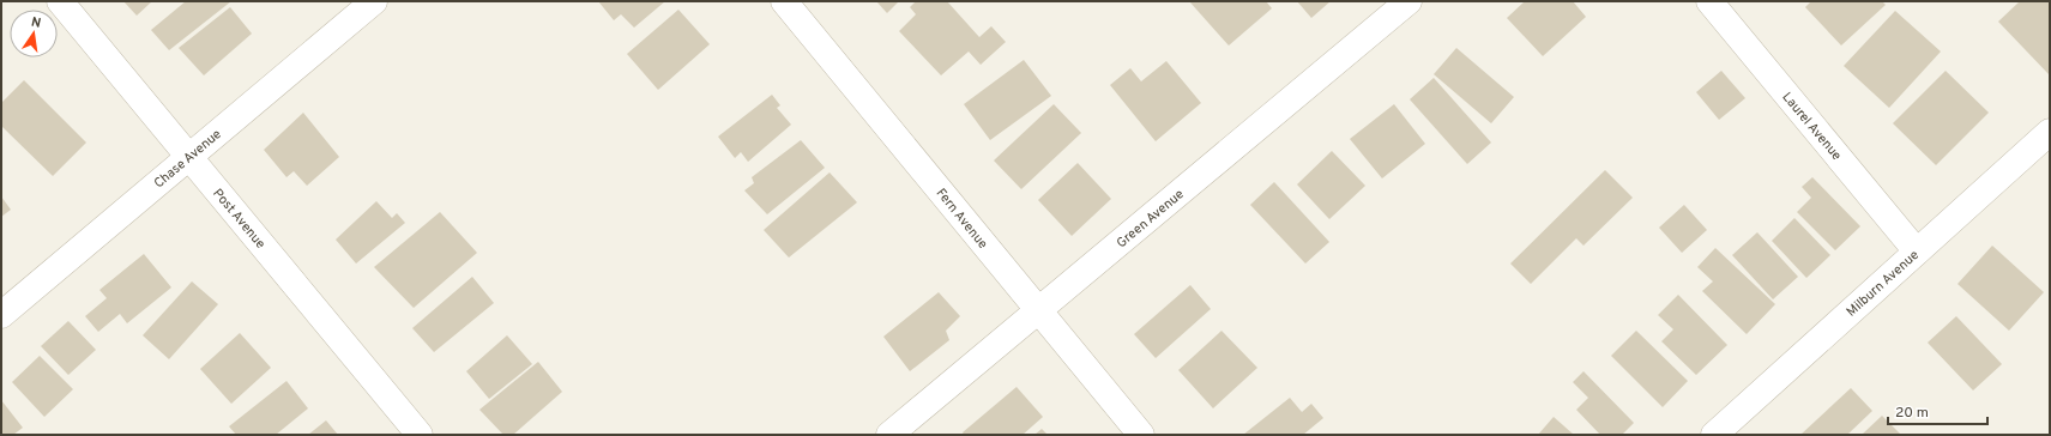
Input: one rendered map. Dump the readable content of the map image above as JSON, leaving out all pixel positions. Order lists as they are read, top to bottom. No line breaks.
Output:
{"streets":{"street":["Laurel Avenue","Chase Avenue","Post Avenue","Fern Avenue","Green Avenue","Milburn Avenue"]},"crossings":[["Laurel Avenue","Milburn Avenue"],["Chase Avenue","Post Avenue"],["Fern Avenue","Green Avenue"]],"scale_bar":"20 m","north":"top"}
